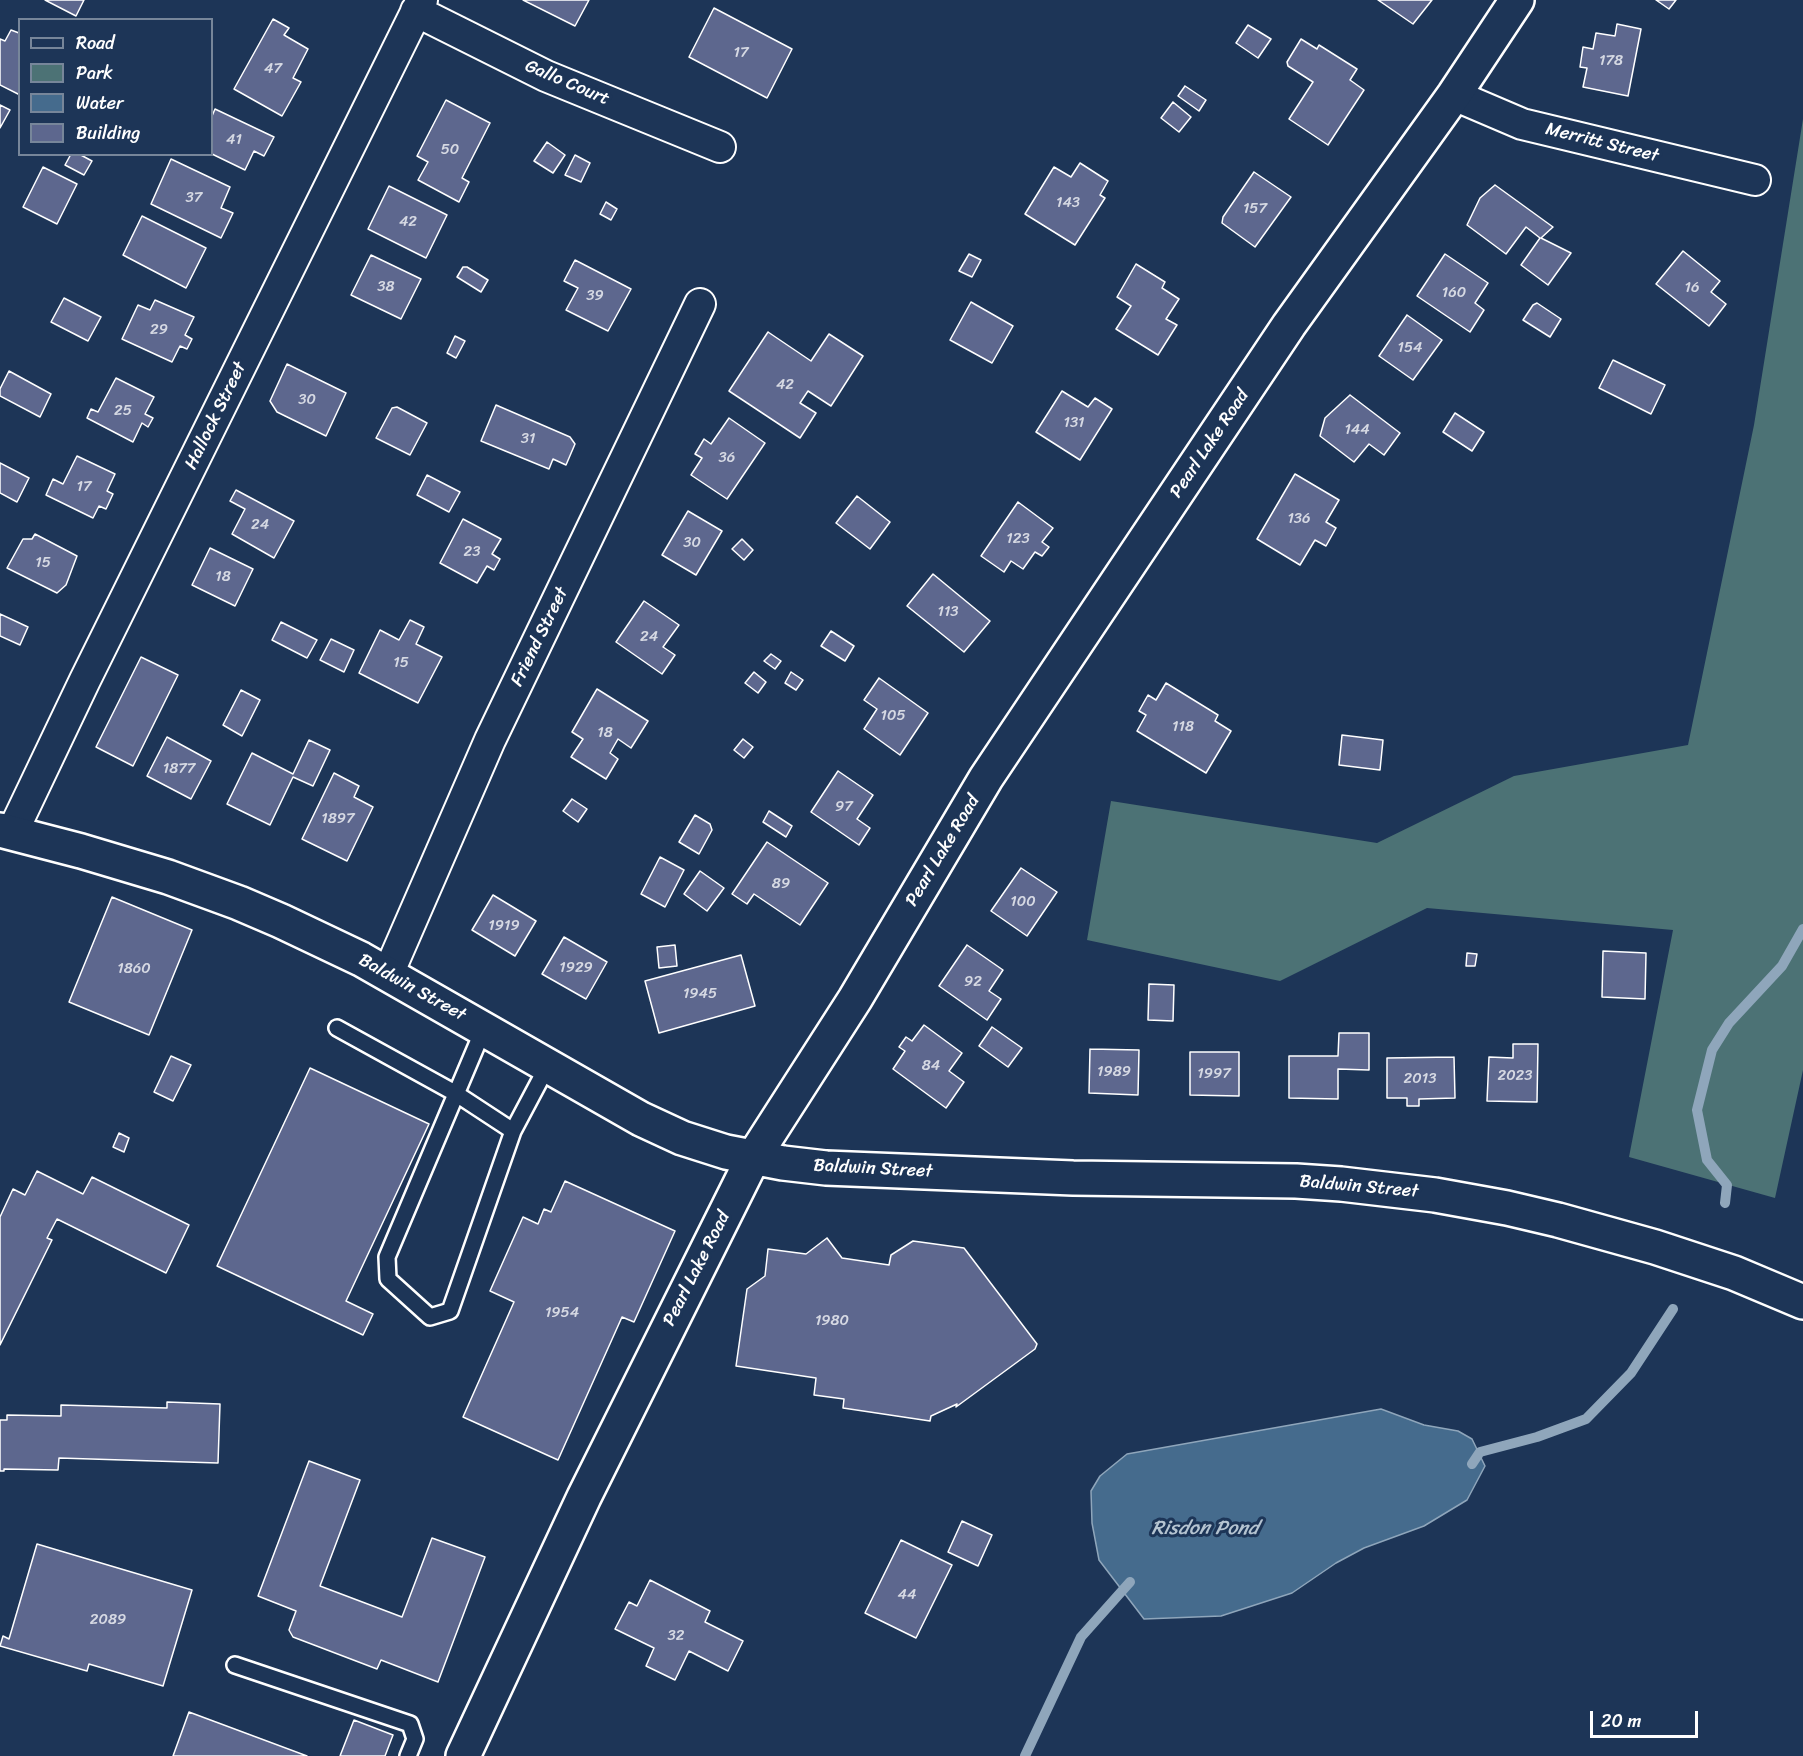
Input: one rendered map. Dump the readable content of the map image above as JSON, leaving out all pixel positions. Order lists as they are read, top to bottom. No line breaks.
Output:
{"streets":{"main road":["Pearl Lake Road","Baldwin Street"],"street":["Gallo Court","Merritt Street","Hallock Street","Friend Street"]},"crossings":[["Gallo Court","Hallock Street"],["Merritt Street","Pearl Lake Road"],["Hallock Street","Baldwin Street"],["Pearl Lake Road","Baldwin Street"],["Friend Street","Baldwin Street"]],"water":["Risdon Pond"],"house_numbers":["17","178","47","41","50","37","143","157","42","38","16","160","39","29","154","42","30","25","131","144","31","36","17","136","24","123","30","23","15","18","113","24","15","105","118","18","1877","97","1897","89","100","1919","1929","1860","92","1945","84","1989","1997","2023","2013","1954","1980","44","2089","32"],"legend":["Road","Park","Water","Building"],"scale_bar":"20 m"}
